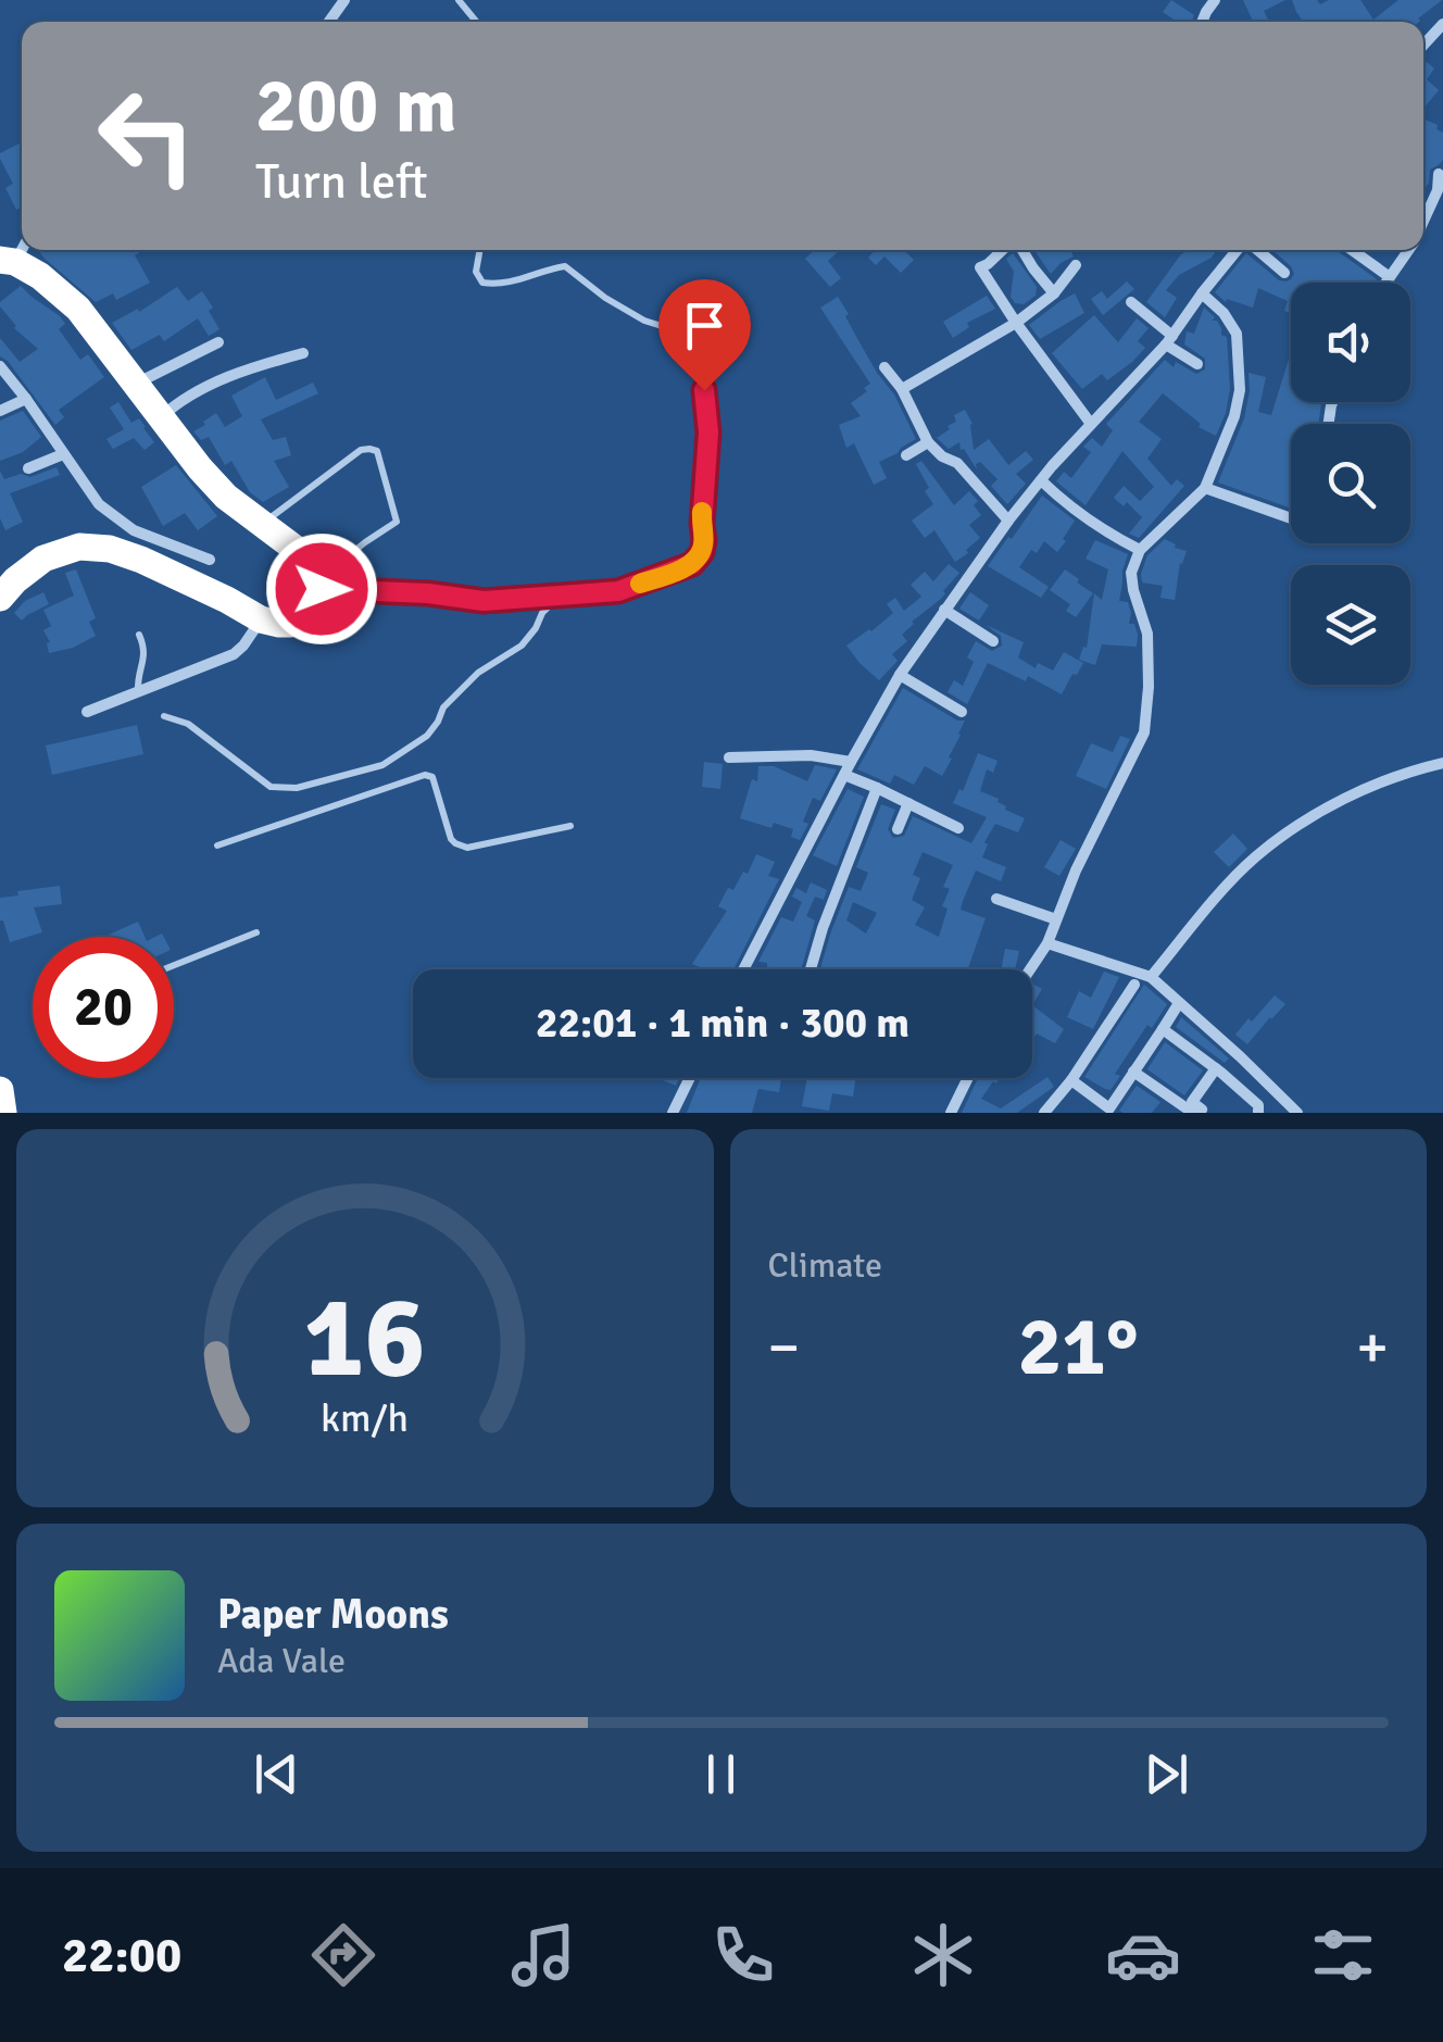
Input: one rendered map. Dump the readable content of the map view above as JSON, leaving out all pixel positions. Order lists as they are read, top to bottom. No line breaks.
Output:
{"page":{"turn":["200 m","Turn left"],"limit":"20","trip":"22:01 · 1 min · 300 m","tile":"Climate","heat":["−","21°","+"],"song":["Paper Moons","Ada Vale"],"tabs":"22:00","gauge":["16","km/h"]}}
